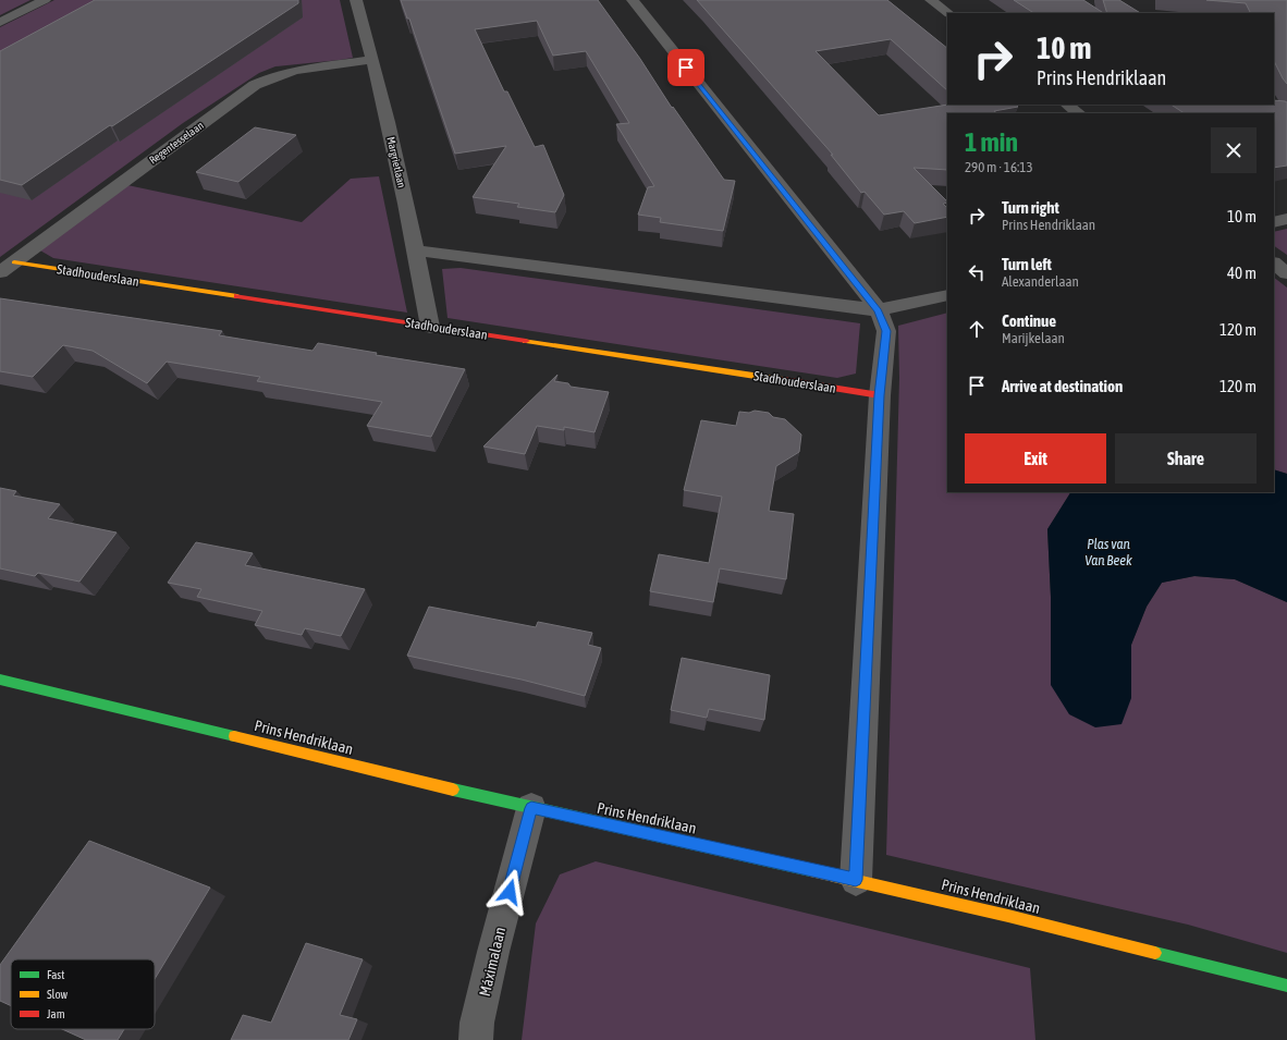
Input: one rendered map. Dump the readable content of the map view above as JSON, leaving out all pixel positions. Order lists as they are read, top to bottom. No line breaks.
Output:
{"streets":{"street":["Regentesselaan","Margrietlaan","Stadhouderslaan","Prins Hendriklaan","Máximalaan"]},"crossings":[["Regentesselaan","Margrietlaan"],["Regentesselaan","Stadhouderslaan"],["Margrietlaan","Stadhouderslaan"],["Prins Hendriklaan","Máximalaan"]],"water":["Plas van Van Beek"],"legend":["Fast","Slow","Jam"],"page":{"turn":["10 m","Prins Hendriklaan"],"heading":["1 min","290 m · 16:13"],"list":[{"name":"Turn right","note":"Prins Hendriklaan","value":"10 m"},{"name":"Turn left","note":"Alexanderlaan","value":"40 m"},{"name":"Continue","note":"Marijkelaan","value":"120 m"},{"name":"Arrive at destination","value":"120 m"}],"buttons":["Exit","Share"]}}
